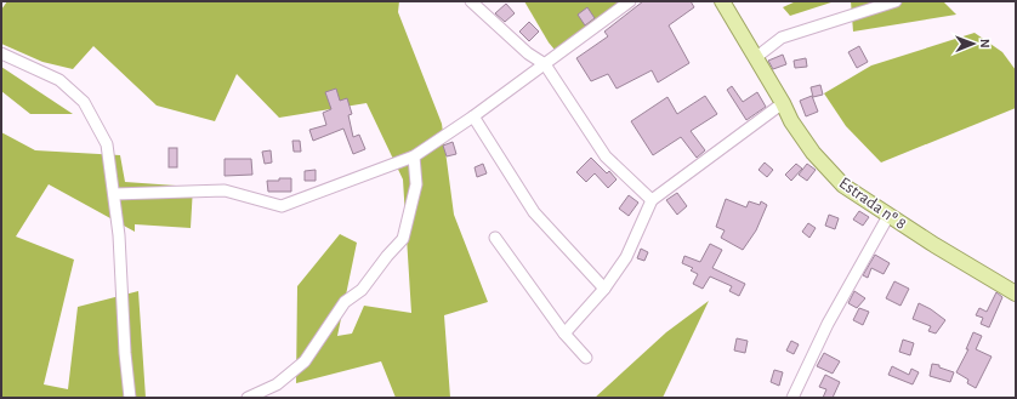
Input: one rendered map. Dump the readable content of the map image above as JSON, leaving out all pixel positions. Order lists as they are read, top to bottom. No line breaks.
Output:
{"streets":{"main road":["Estrada nº 8"]},"north":"right"}
